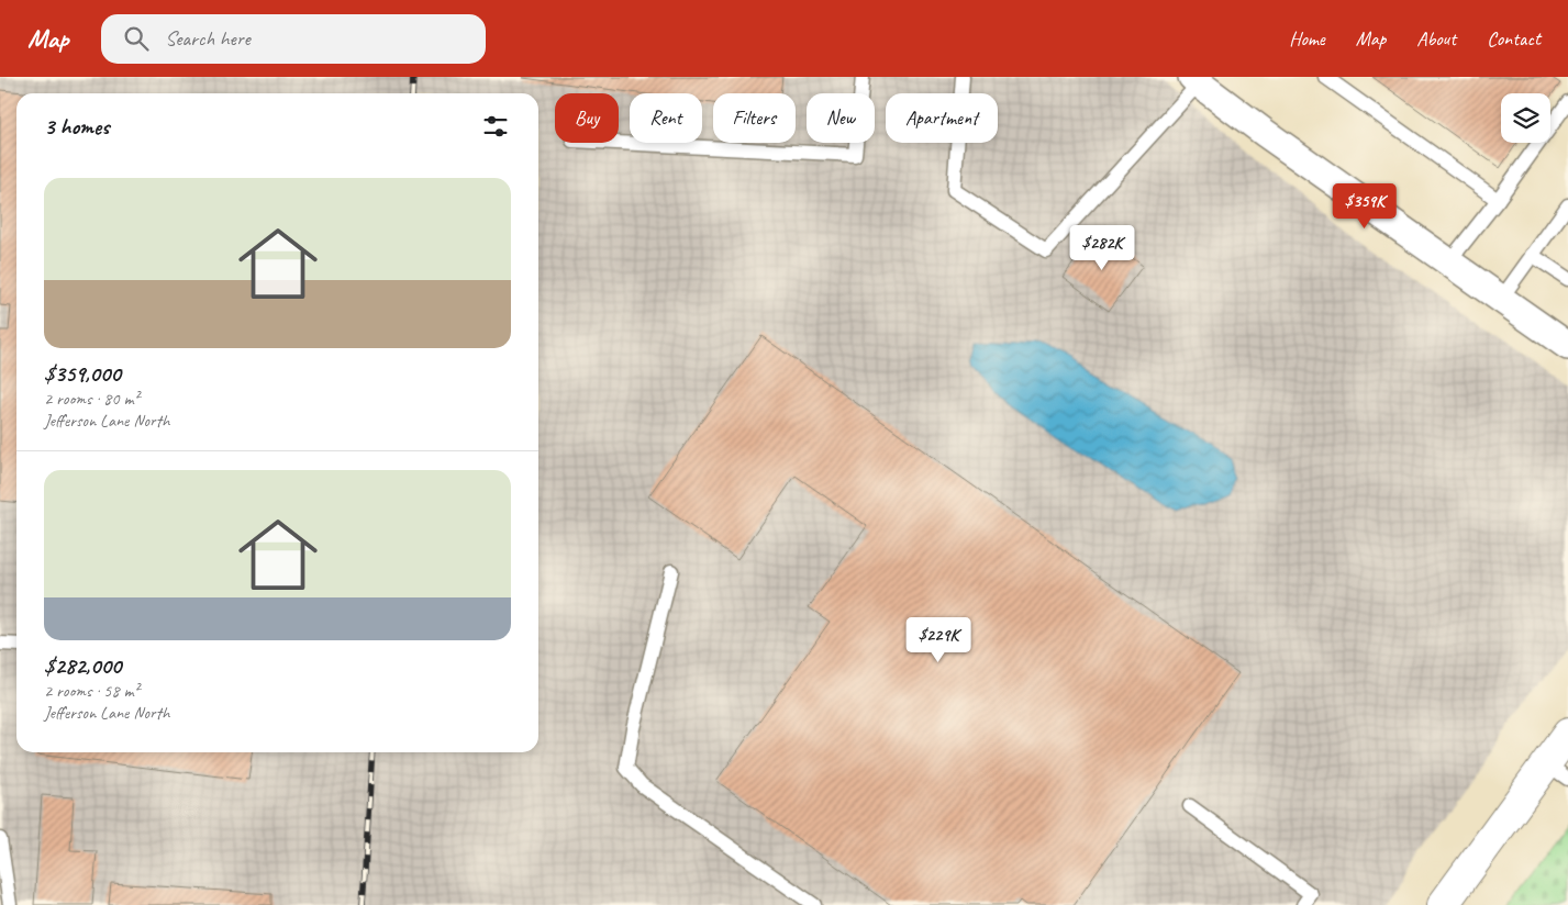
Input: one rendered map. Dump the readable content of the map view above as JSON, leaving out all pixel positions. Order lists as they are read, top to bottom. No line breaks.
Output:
{"page":{"header":"Map","search":"Search here","nav":["Home","Map","About","Contact"],"chip":["Buy","Rent","Filters","New","Apartment"],"heading":"3 homes","list":[{"name":"$359,000","note":"2 rooms · 80 m² · Jefferson Lane North"},{"name":"$282,000","note":"2 rooms · 58 m² · Jefferson Lane North"}],"price":["$359K","$282K","$229K"]}}
